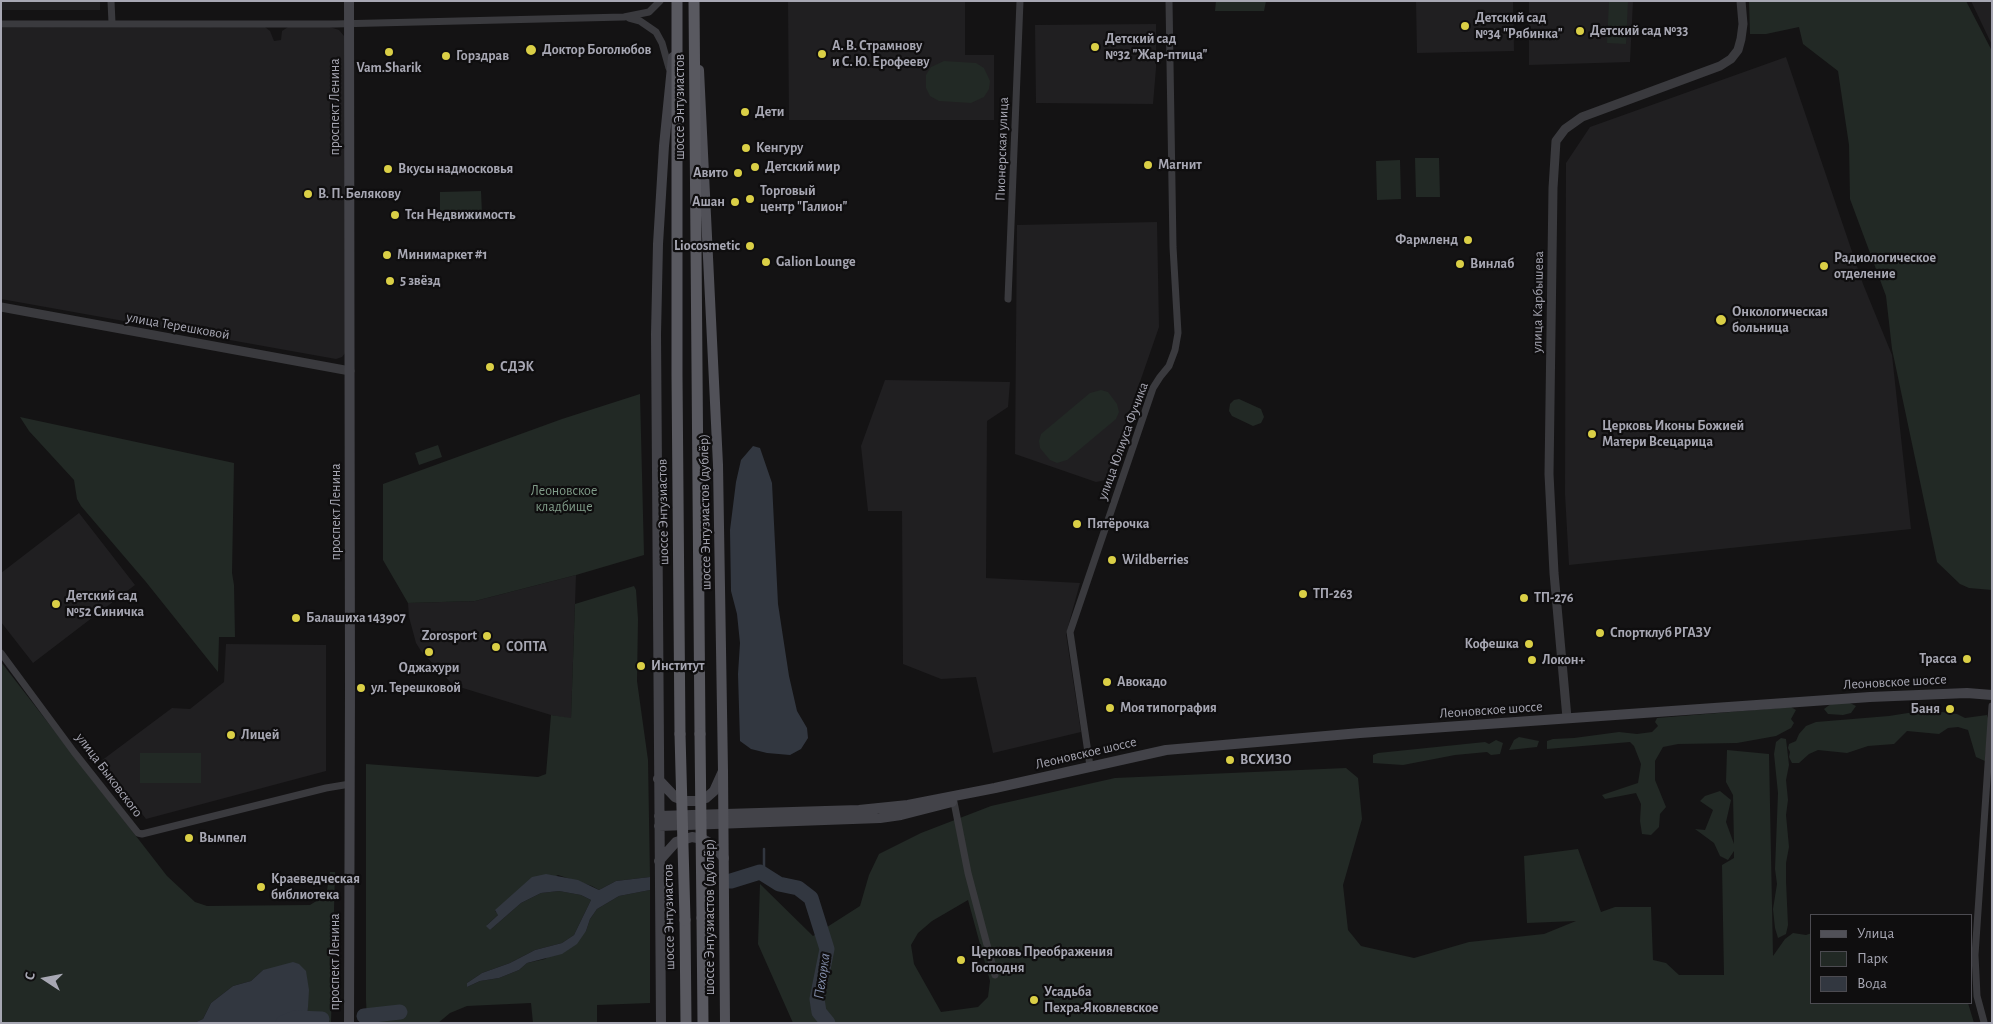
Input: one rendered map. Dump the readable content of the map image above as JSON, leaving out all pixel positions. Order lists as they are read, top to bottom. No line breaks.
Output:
{"streets":{"highway":["шоссе Энтузиастов"],"main road":["проспект Ленина","шоссе Энтузиастов (дублёр)","Леоновское шоссе"],"street":["Пионерская улица","улица Карбышева","улица Терешковой","улица Юлиуса Фучика","улица Быковского"]},"crossings":[["проспект Ленина","улица Терешковой"],["проспект Ленина","улица Быковского"],["шоссе Энтузиастов","шоссе Энтузиастов (дублёр)"],["улица Карбышева","Леоновское шоссе"],["улица Юлиуса Фучика","Леоновское шоссе"],["шоссе Энтузиастов (дублёр)","Леоновское шоссе"]],"water":["Пехорка"],"parks":["Леоновское кладбище"],"places":["Детский сад №34 \"Рябинка\"","Детский сад №33","Детский сад №32 \"Жар-птица\"","Доктор Боголюбов","Vam.Sharik","А. В. Страмнову и С. Ю. Ерофееву","Горздрав","Дети","Кенгуру","Магнит","Детский мир","Вкусы надмосковья","Авито","В. П. Белякову","Торговый центр \"Галион\"","Ашан","Тсн Недвижимость","Фармленд","Liocosmetic","Минимаркет #1","Galion Lounge","Винлаб","Радиологическое отделение","5 звёзд","Онкологическая больница","СДЭК","Церковь Иконы Божией Матери Всецарица","Пятёрочка","Wildberries","ТП-263","ТП-276","Детский сад №52 Синичка","Балашиха 143907","Спортклуб РГАЗУ","Zorosport","Кофешка","СОПТА","Оджахури","Трасса","Локон+","Институт","Авокадо","ул. Терешковой","Моя типография","Баня","Лицей","ВСХИЗО","Вымпел","Краеведческая библиотека","Церковь Преображения Господня","Усадьба Пехра-Яковлевское"],"legend":["Улица","Парк","Вода"],"north":"left"}
